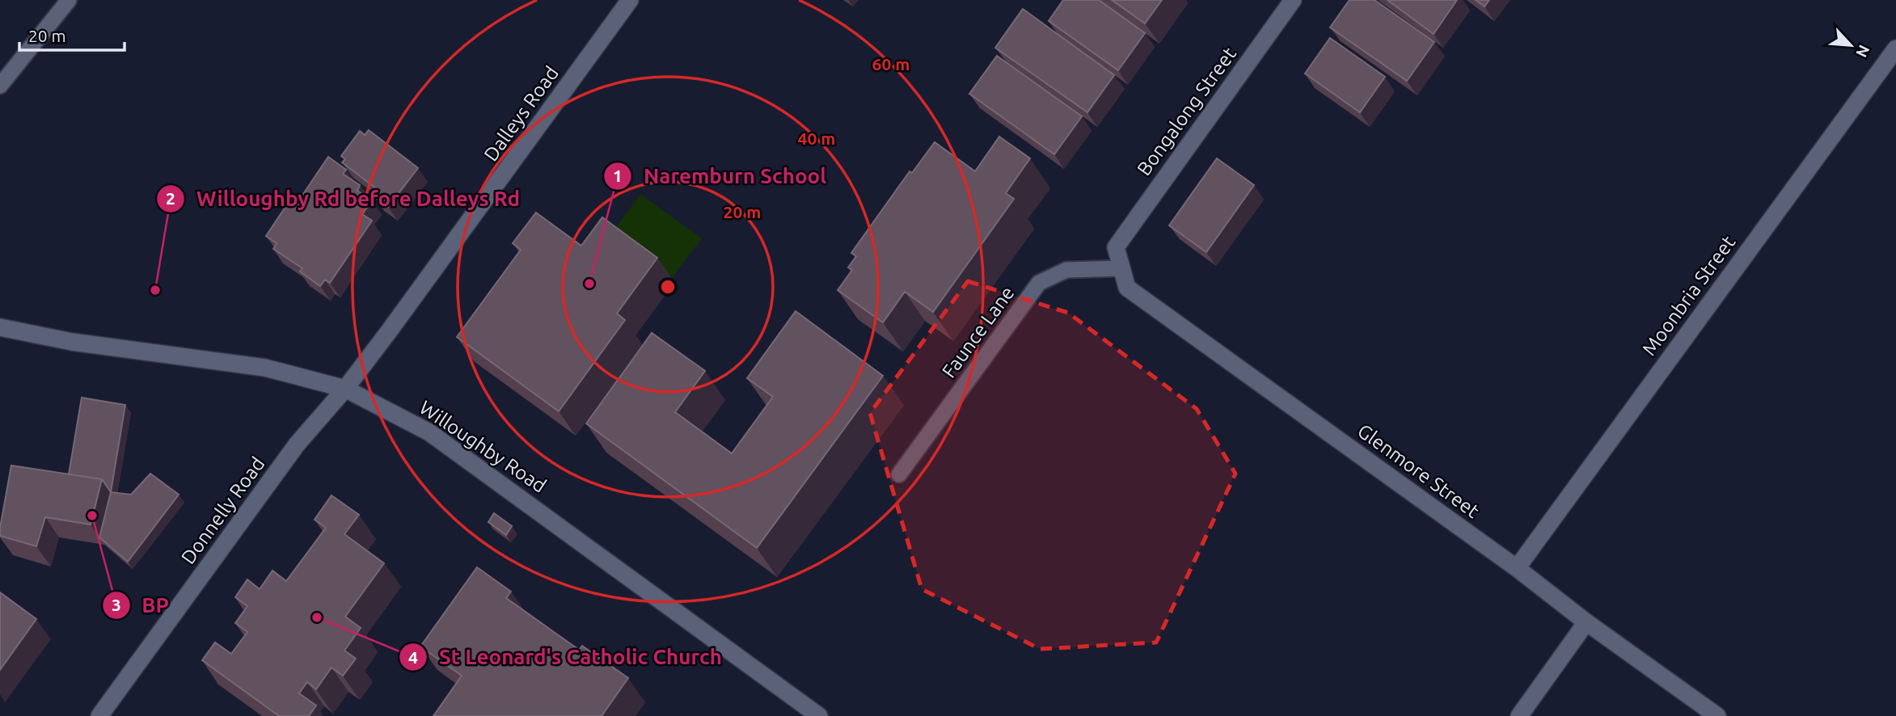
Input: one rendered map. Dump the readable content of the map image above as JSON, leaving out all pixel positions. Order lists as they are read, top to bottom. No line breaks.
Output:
{"streets":{"street":["Bongalong Street","Dalleys Road","Moonbria Street","Willoughby Road","Glenmore Street","Donnelly Road"],"lane":["Faunce Lane"]},"crossings":[["Bongalong Street","Glenmore Street"],["Dalleys Road","Willoughby Road"],["Dalleys Road","Donnelly Road"],["Moonbria Street","Glenmore Street"],["Faunce Lane","Glenmore Street"],["Willoughby Road","Donnelly Road"]],"places":["Naremburn School","Willoughby Rd before Dalleys Rd","BP","St Leonard's Catholic Church"],"scale_bar":"20 m","north":"bottom right","rings":["60 m","40 m","20 m"]}
